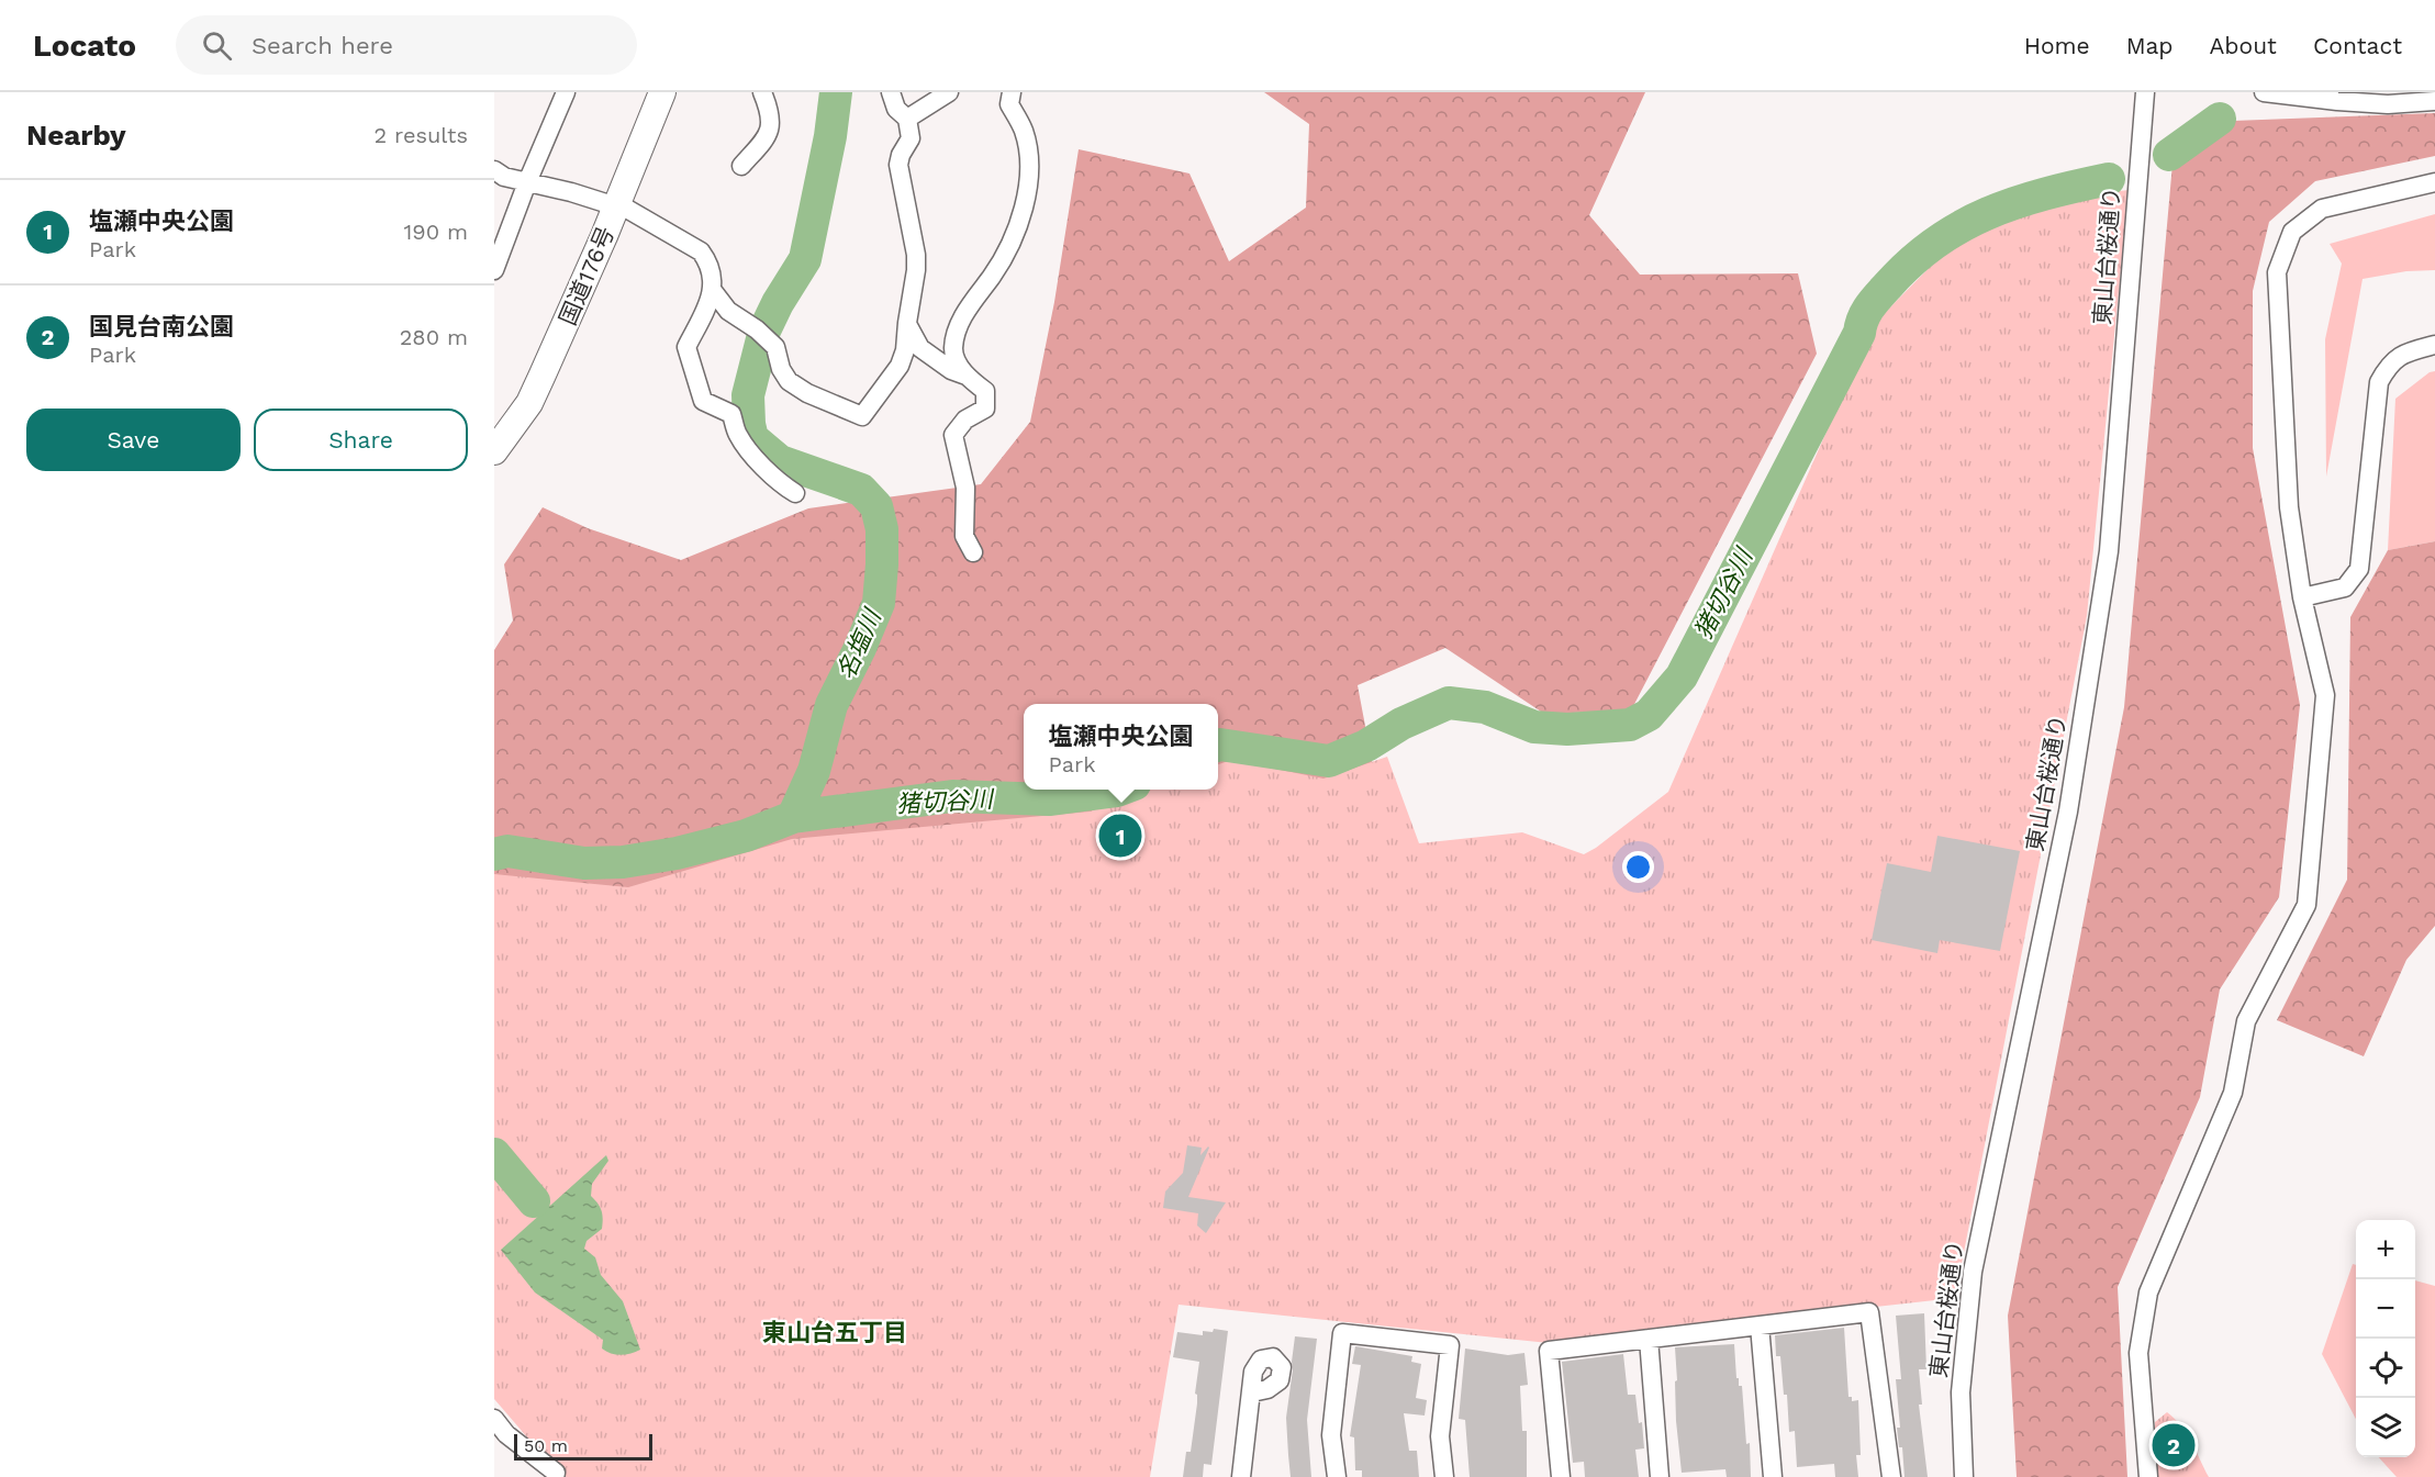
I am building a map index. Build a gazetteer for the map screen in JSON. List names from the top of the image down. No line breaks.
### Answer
{"streets":{"highway":["国道176号"],"street":["東山台桜通り"]},"districts":["東山台五丁目"],"water":["猪切谷川","名塩川"],"scale_bar":"50 m","page":{"header":"Locato","search":"Search here","nav":["Home","Map","About","Contact"],"heading":["Nearby","2 results"],"list":[{"mark":"1","name":"塩瀬中央公園","note":"Park","value":"190 m"},{"mark":"2","name":"国見台南公園","note":"Park","value":"280 m"}],"buttons":["Save","Share"],"popup":["塩瀬中央公園","Park"],"pins":["1","2"],"map_buttons":["+","−"],"scale":"50 m"}}
